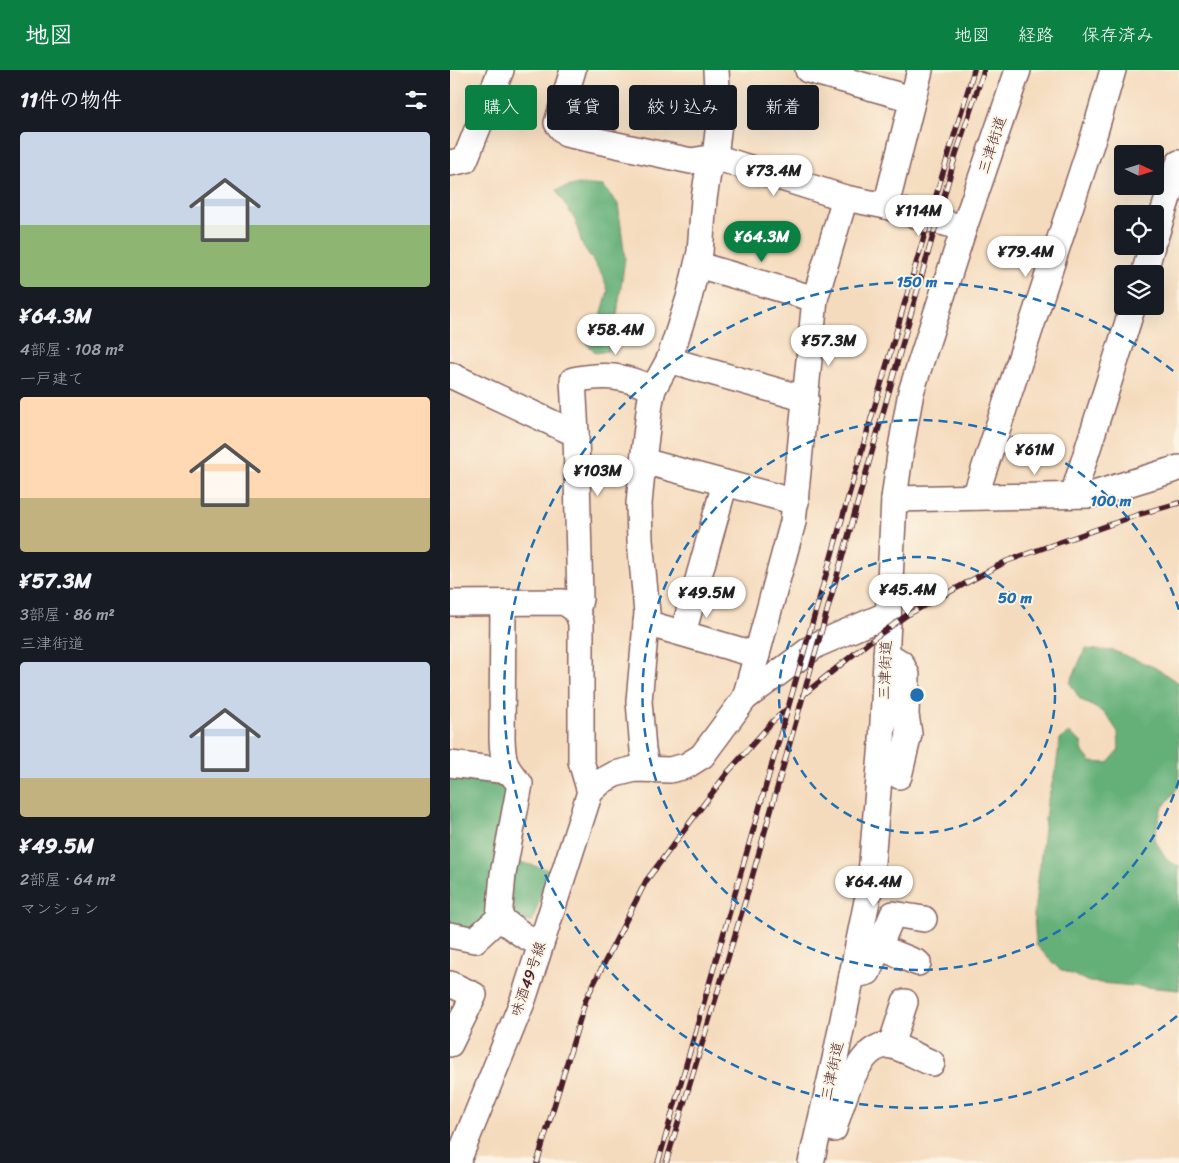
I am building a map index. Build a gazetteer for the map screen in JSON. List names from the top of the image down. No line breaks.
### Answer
{"streets":{"street":["三津街道","味酒49号線"]},"north":"right","page":{"header":"地図","nav":["地図","経路","保存済み"],"heading":"11件の物件","chip":["購入","賃貸","絞り込み","新着"],"list":[{"name":"¥64.3M","note":"4部屋 · 108 m² · 一戸建て"},{"name":"¥57.3M","note":"3部屋 · 86 m² · 三津街道"},{"name":"¥49.5M","note":"2部屋 · 64 m² · マンション"}],"price":["¥73.4M","¥114M","¥64.3M","¥79.4M","¥58.4M","¥57.3M","¥61M","¥103M","¥45.4M","¥49.5M","¥64.4M"]},"rings":["150 m","100 m","50 m"]}
